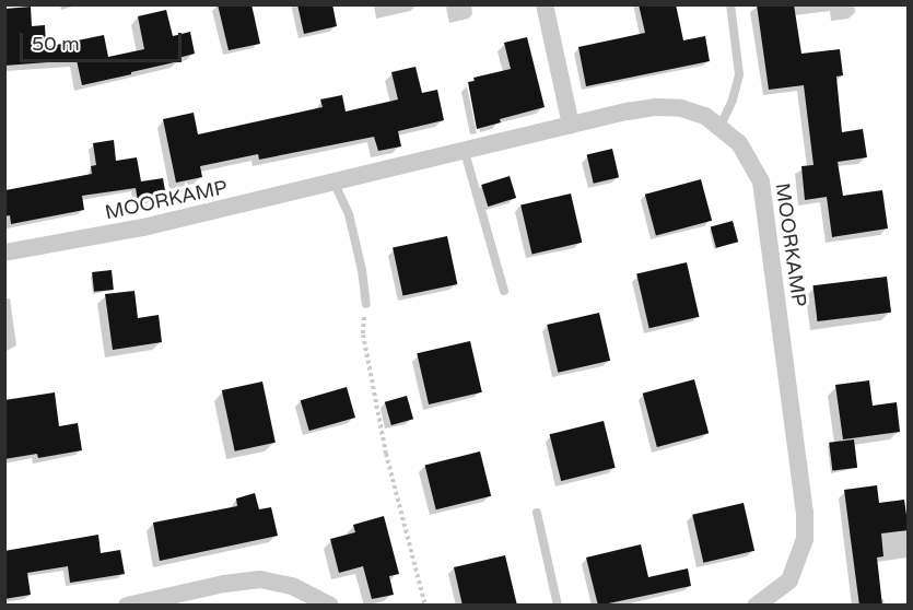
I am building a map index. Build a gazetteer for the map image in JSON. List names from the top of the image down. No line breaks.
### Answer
{"streets":{"street":["MOORKAMP"]},"scale_bar":"50 m"}
